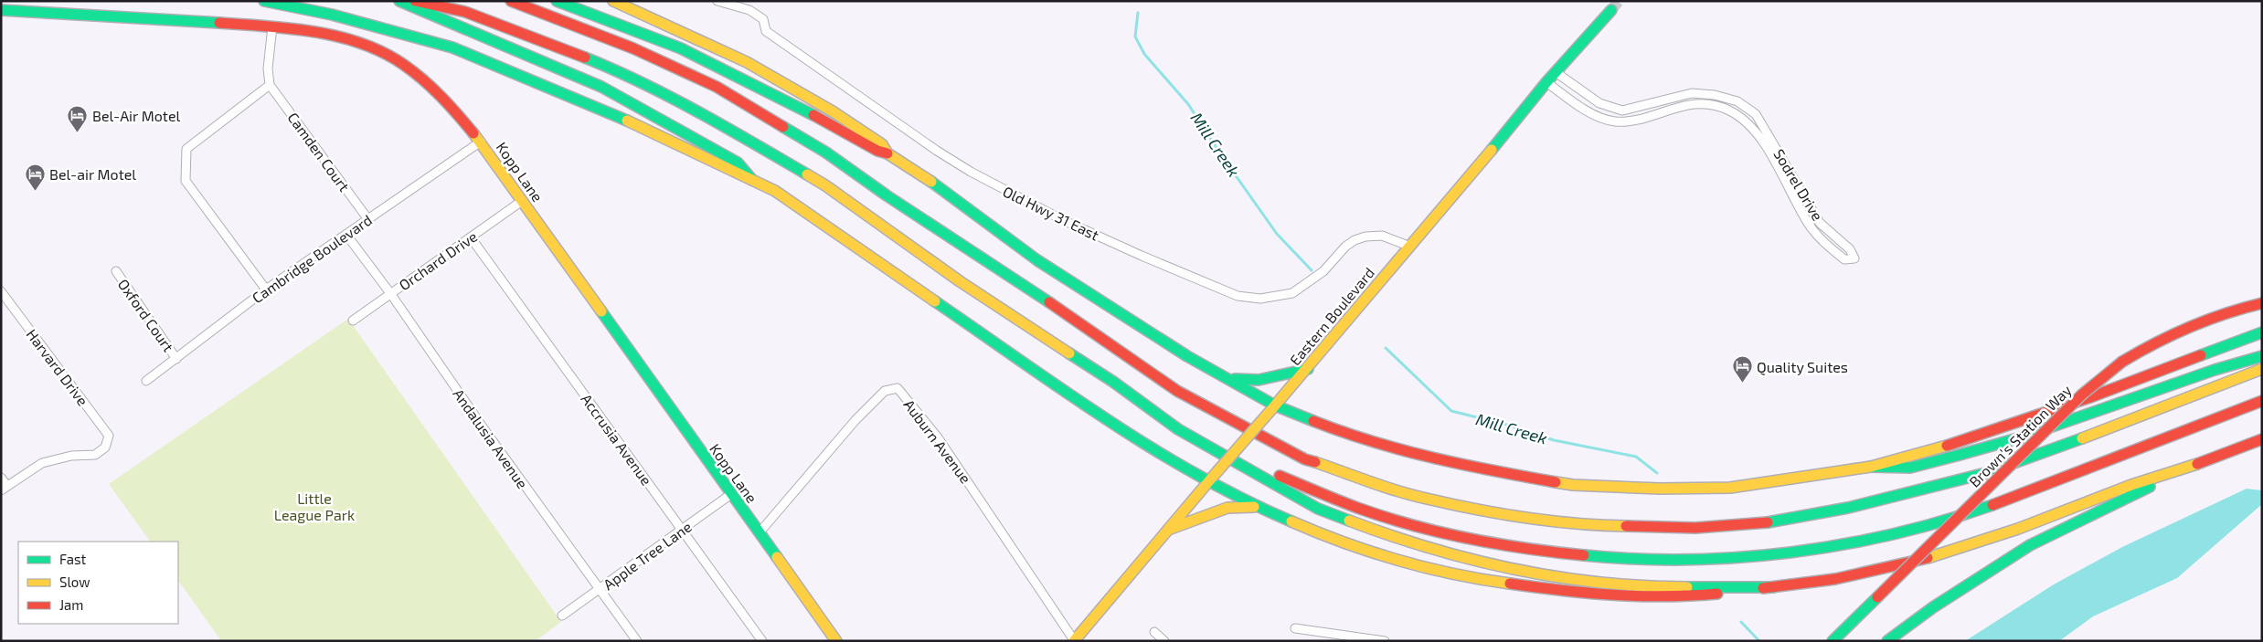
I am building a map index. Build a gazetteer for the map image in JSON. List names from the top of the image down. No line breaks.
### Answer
{"streets":{"main road":["Kopp Lane","Eastern Boulevard","Brown's Station Way"],"street":["Camden Court","Sodrel Drive","Old Hwy 31 East","Cambridge Boulevard","Orchard Drive","Oxford Court","Harvard Drive","Andalusia Avenue","Accrusia Avenue","Auburn Avenue","Apple Tree Lane"]},"crossings":[["Camden Court","Cambridge Boulevard"],["Kopp Lane","Cambridge Boulevard"],["Kopp Lane","Orchard Drive"],["Kopp Lane","Auburn Avenue"],["Kopp Lane","Apple Tree Lane"],["Sodrel Drive","Eastern Boulevard"],["Old Hwy 31 East","Eastern Boulevard"],["Cambridge Boulevard","Oxford Court"],["Cambridge Boulevard","Andalusia Avenue"],["Orchard Drive","Andalusia Avenue"],["Orchard Drive","Accrusia Avenue"],["Eastern Boulevard","Auburn Avenue"],["Andalusia Avenue","Apple Tree Lane"],["Accrusia Avenue","Apple Tree Lane"]],"water":["Mill Creek"],"parks":["Little League Park"],"places":{"hotel":["Bel-Air Motel","Bel-air Motel","Quality Suites"]},"legend":["Fast","Slow","Jam"]}
